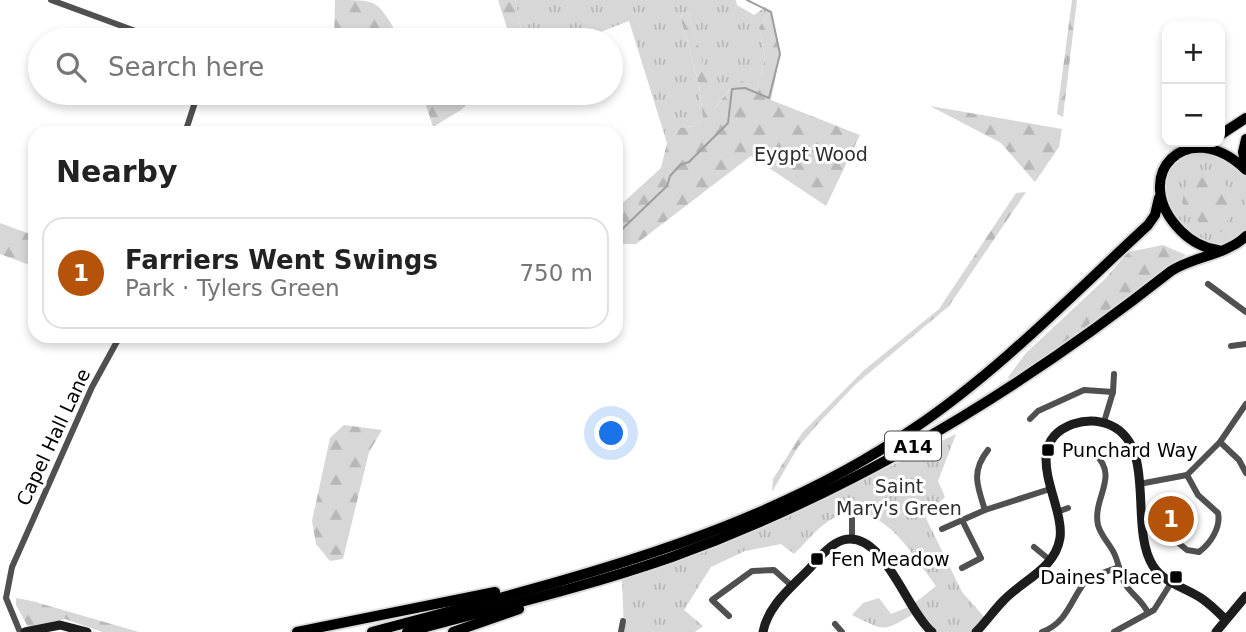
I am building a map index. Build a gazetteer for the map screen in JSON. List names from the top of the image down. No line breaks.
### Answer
{"streets":{"highway":["A14"],"street":["Capel Hall Lane"]},"parks":["Eygpt Wood","Saint Mary's Green"],"places":{"transit":["Punchard Way","Fen Meadow","Daines Place"]},"page":{"map_buttons":["+","−"],"search":"Search here","heading":"Nearby","list":[{"mark":"1","name":"Farriers Went Swings","note":"Park · Tylers Green","value":"750 m"}],"pins":"1"}}
